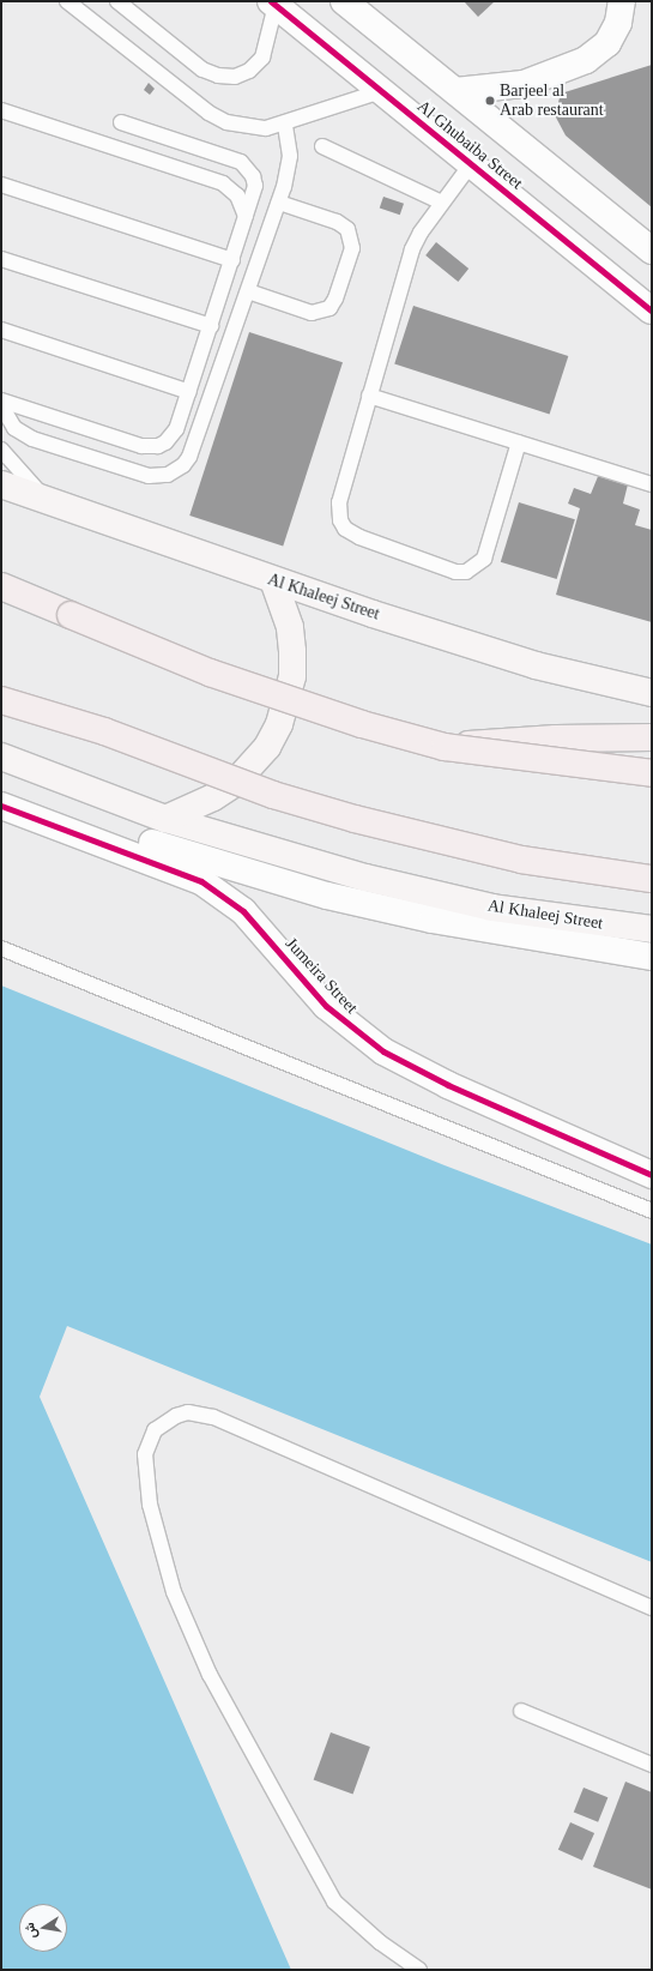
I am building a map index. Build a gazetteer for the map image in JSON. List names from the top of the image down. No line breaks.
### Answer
{"streets":{"main road":["Al Khaleej Street"],"street":["Al Ghubaiba Street","Jumeira Street"]},"places":["Barjeel al Arab restaurant"],"north":"left"}
